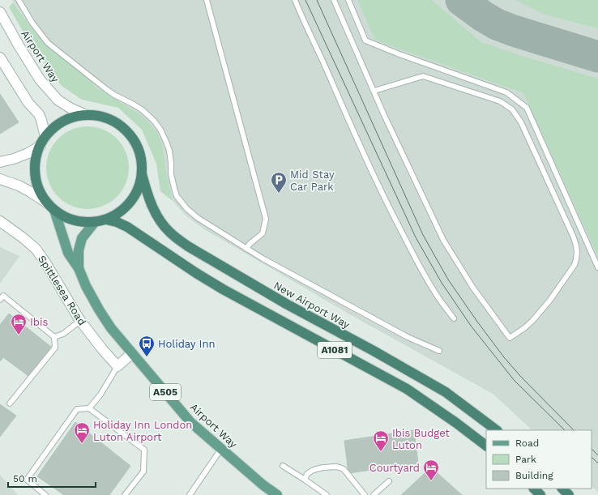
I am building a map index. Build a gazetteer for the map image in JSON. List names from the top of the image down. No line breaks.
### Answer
{"streets":{"highway":["New Airport Way","A1081"],"main road":["Airport Way","A505"],"street":["Spittlesea Road"]},"crossings":[["Airport Way","New Airport Way"],["Airport Way","A1081"],["New Airport Way","A1081"]],"places":{"parking":["Mid Stay Car Park"],"hotel":["Ibis","Holiday Inn London Luton Airport","Ibis Budget Luton","Courtyard"],"bus stop":["Holiday Inn"]},"legend":["Road","Park","Building"],"scale_bar":"50 m"}
